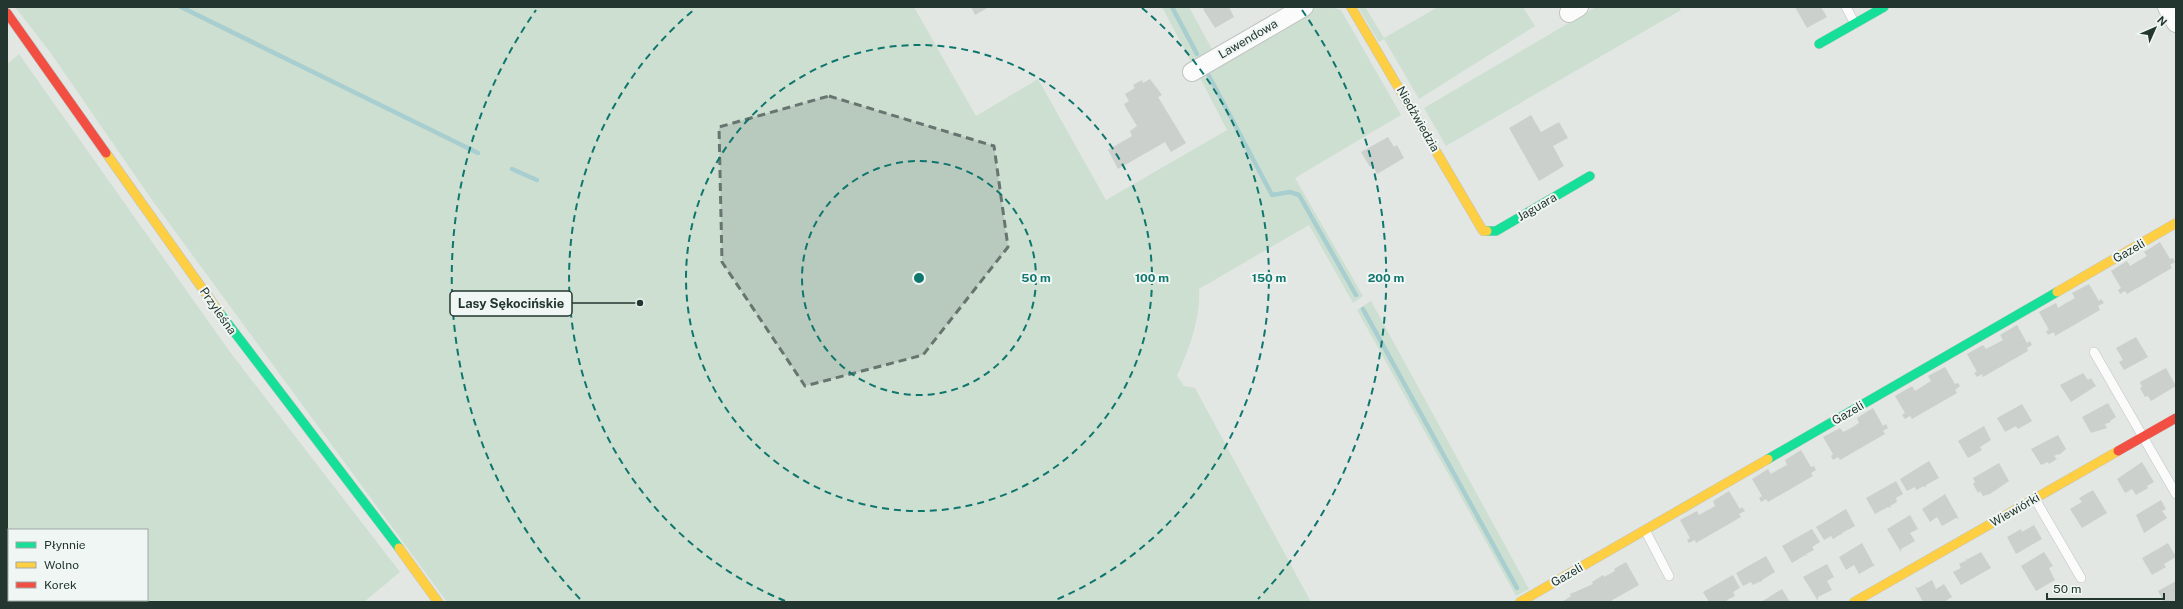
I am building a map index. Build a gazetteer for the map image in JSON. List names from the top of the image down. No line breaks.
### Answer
{"streets":{"street":["Lawendowa","Niedźwiedzia","Jaguara","Gazeli","Przyleśna","Wiewiórki"]},"crossings":[["Niedźwiedzia","Jaguara"]],"places":["Lasy Sękocińskie"],"legend":["Płynnie","Wolno","Korek"],"scale_bar":"50 m","north":"top right","rings":["50 m","100 m","150 m","200 m"]}
